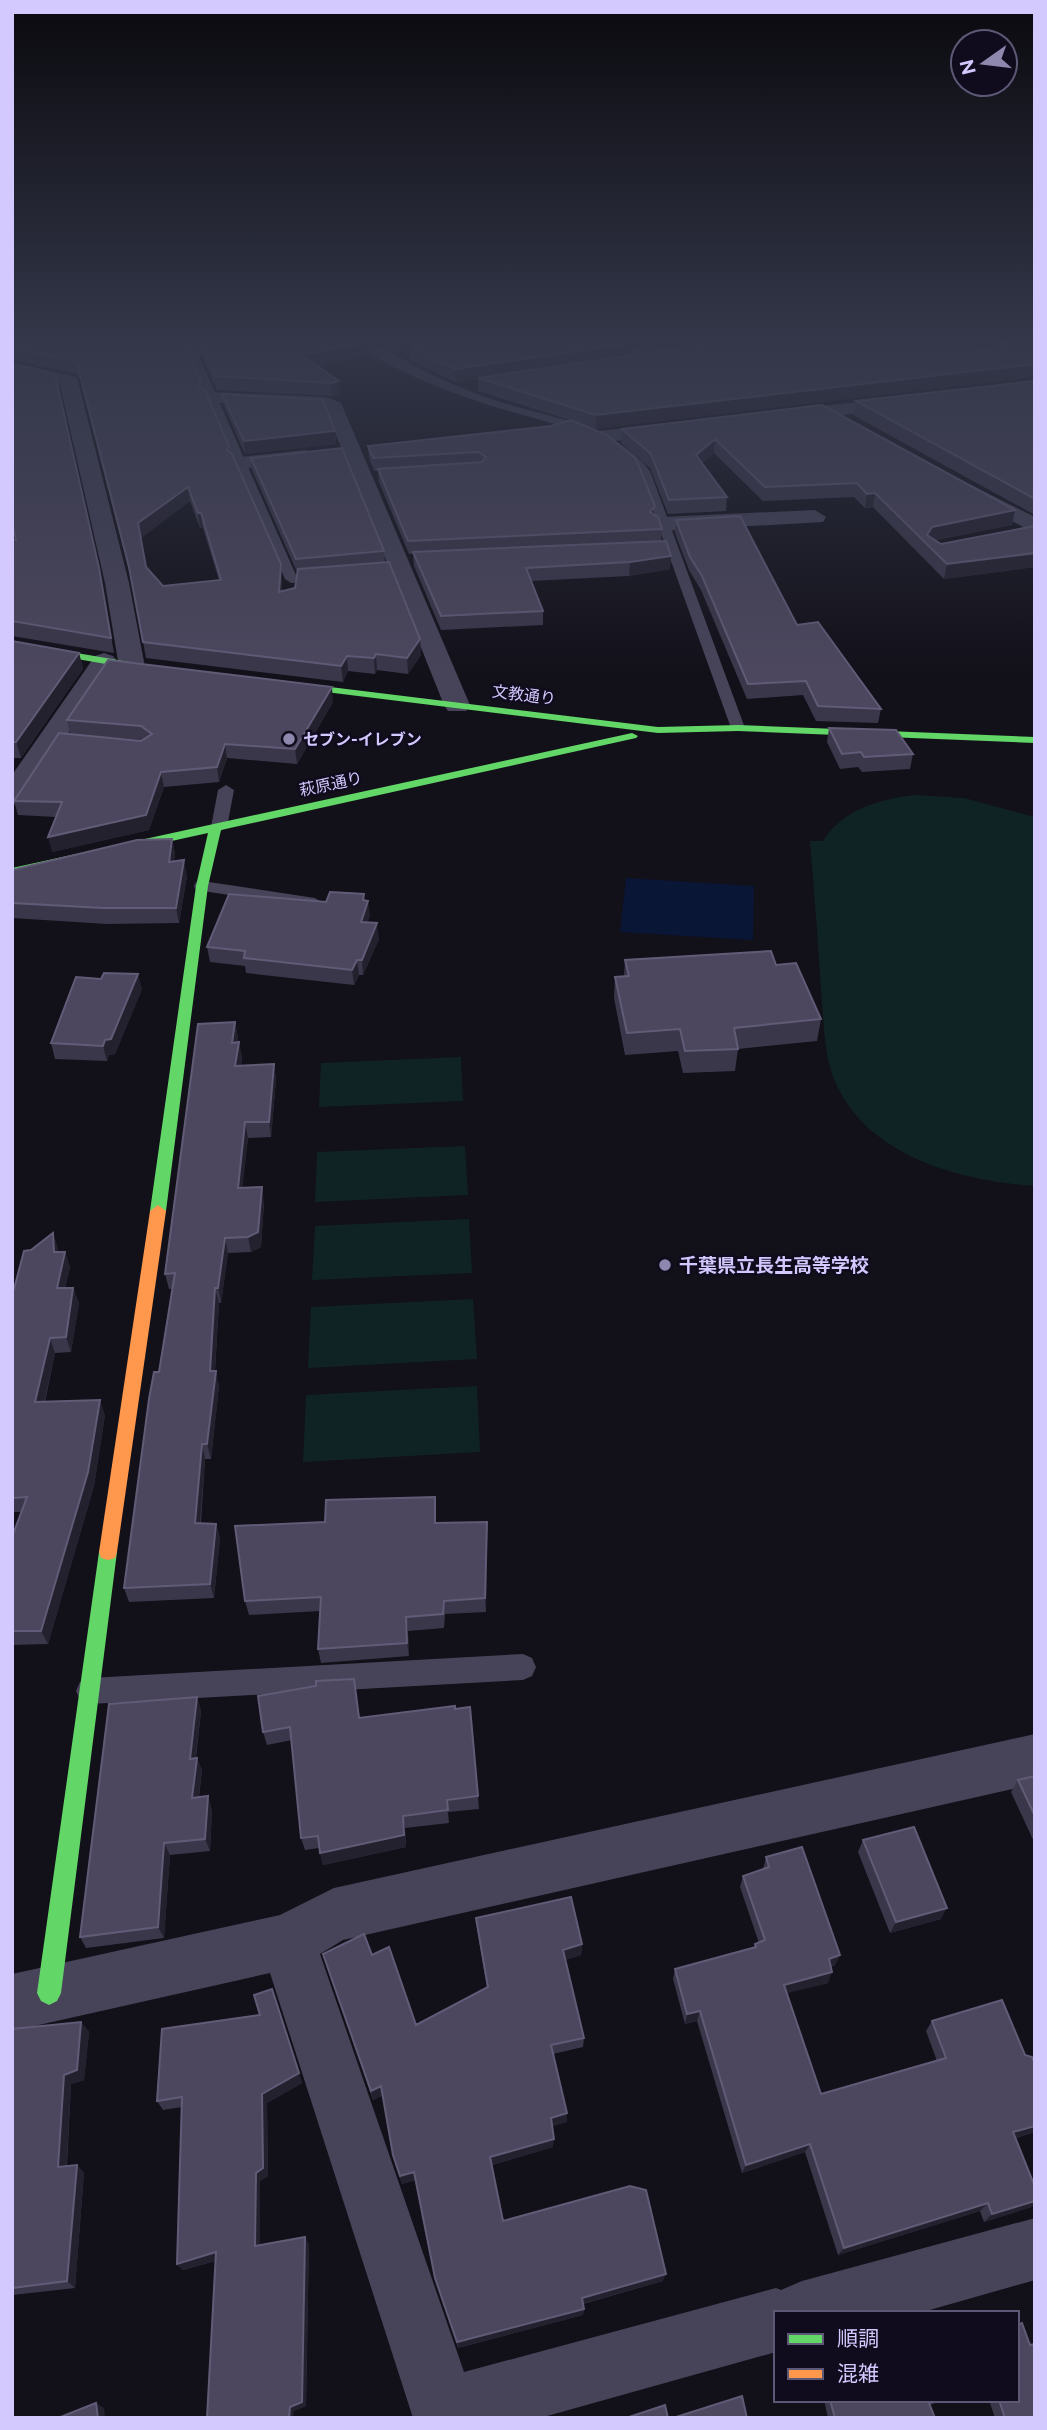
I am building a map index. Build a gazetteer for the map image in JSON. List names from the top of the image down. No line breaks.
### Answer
{"streets":{"street":["文教通り","萩原通り"]},"crossings":[["文教通り","萩原通り"]],"places":["セブン-イレブン","千葉県立長生高等学校"],"legend":["順調","混雑"],"north":"left"}
